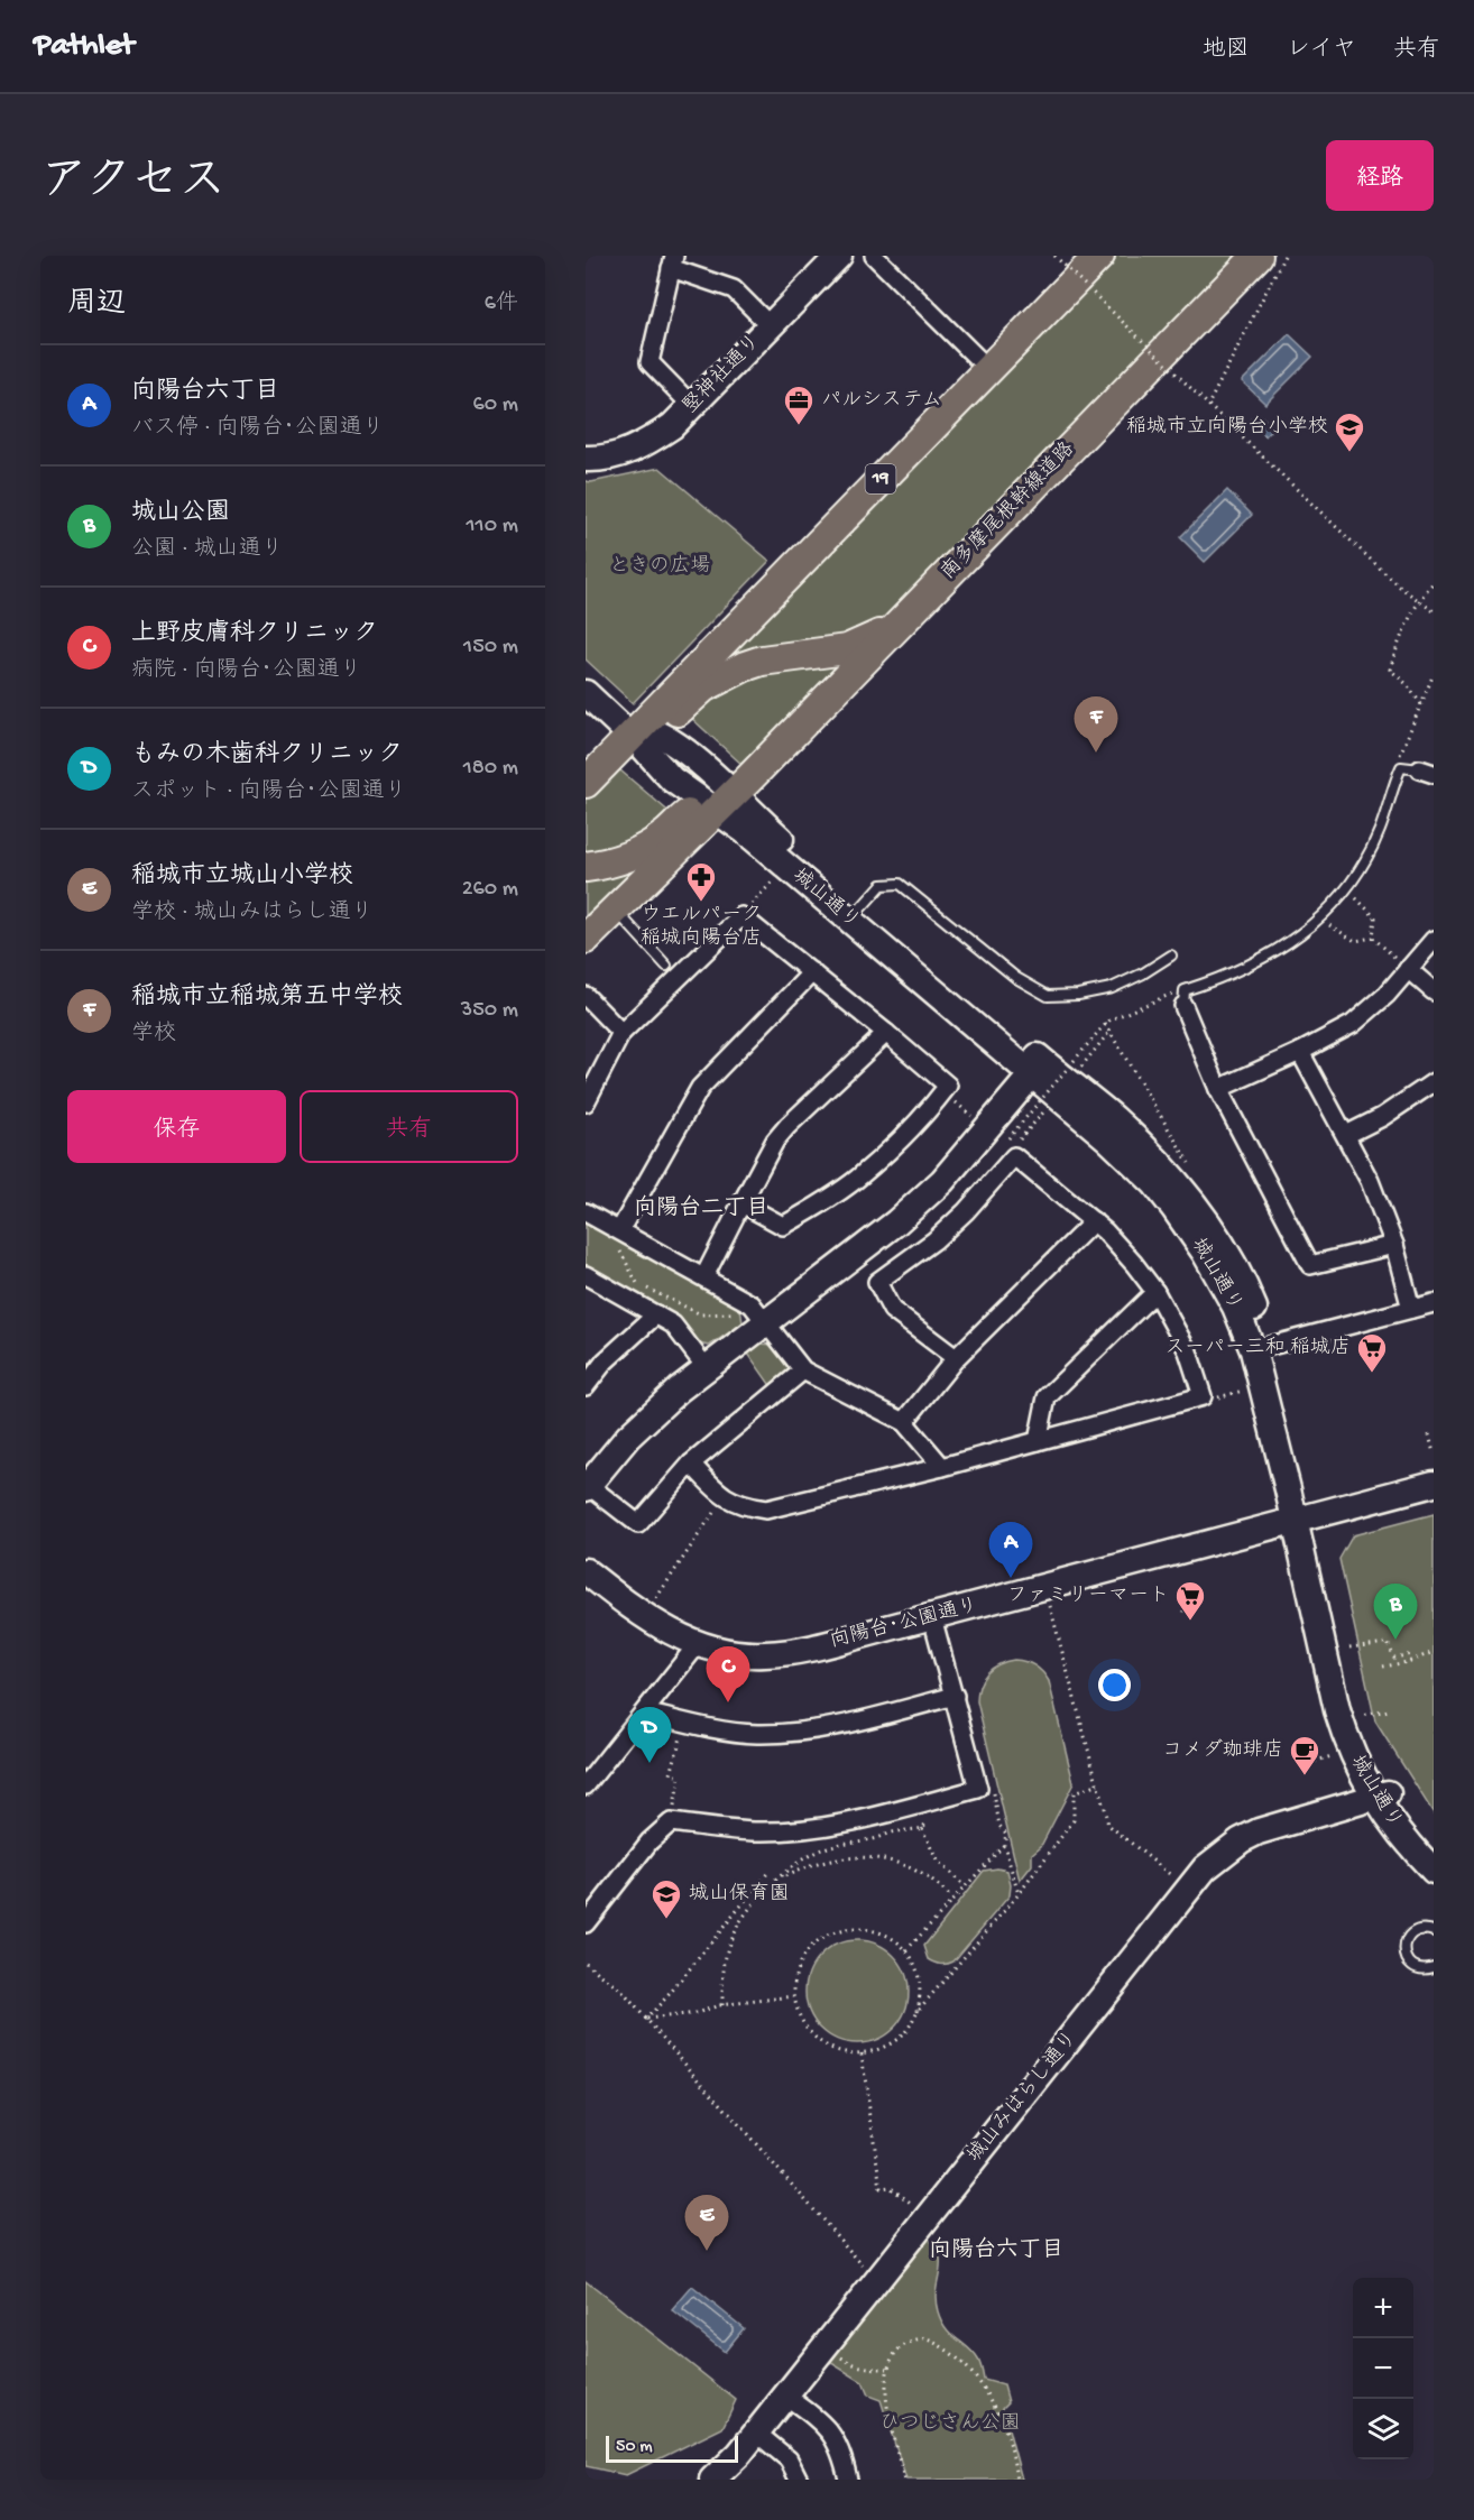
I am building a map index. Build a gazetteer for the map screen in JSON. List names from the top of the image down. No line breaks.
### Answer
{"streets":{"main road":["19","南多摩尾根幹線道路"],"street":["竪神社通り","城山通り","向陽台･公園通り","城山みはらし通り"]},"crossings":[["南多摩尾根幹線道路","城山通り"],["城山通り","向陽台･公園通り"],["城山通り","城山みはらし通り"]],"districts":["向陽台二丁目","向陽台六丁目"],"parks":["ときの広場","ひつじさん公園"],"places":{"office":["パルシステム"],"school or university":["稲城市立向陽台小学校","城山保育園"],"pharmacy":["ウエルパーク 稲城向陽台店"],"supermarket":["スーパー三和 稲城店","ファミリーマート"],"cafe":["コメダ珈琲店"]},"scale_bar":"50 m","page":{"header":"Pathlet","nav":["地図","レイヤ","共有"],"title":"アクセス","buttons":["経路",["保存","共有"]],"heading":["周辺","6件"],"list":[{"mark":"A","name":"向陽台六丁目","note":"バス停 · 向陽台･公園通り","value":"60 m"},{"mark":"B","name":"城山公園","note":"公園 · 城山通り","value":"110 m"},{"mark":"C","name":"上野皮膚科クリニック","note":"病院 · 向陽台･公園通り","value":"150 m"},{"mark":"D","name":"もみの木歯科クリニック","note":"スポット · 向陽台･公園通り","value":"180 m"},{"mark":"E","name":"稲城市立城山小学校","note":"学校 · 城山みはらし通り","value":"260 m"},{"mark":"F","name":"稲城市立稲城第五中学校","note":"学校","value":"350 m"}],"pins":["F","A","B","C","D","E"],"map_buttons":["+","−"],"scale":"50 m"}}
